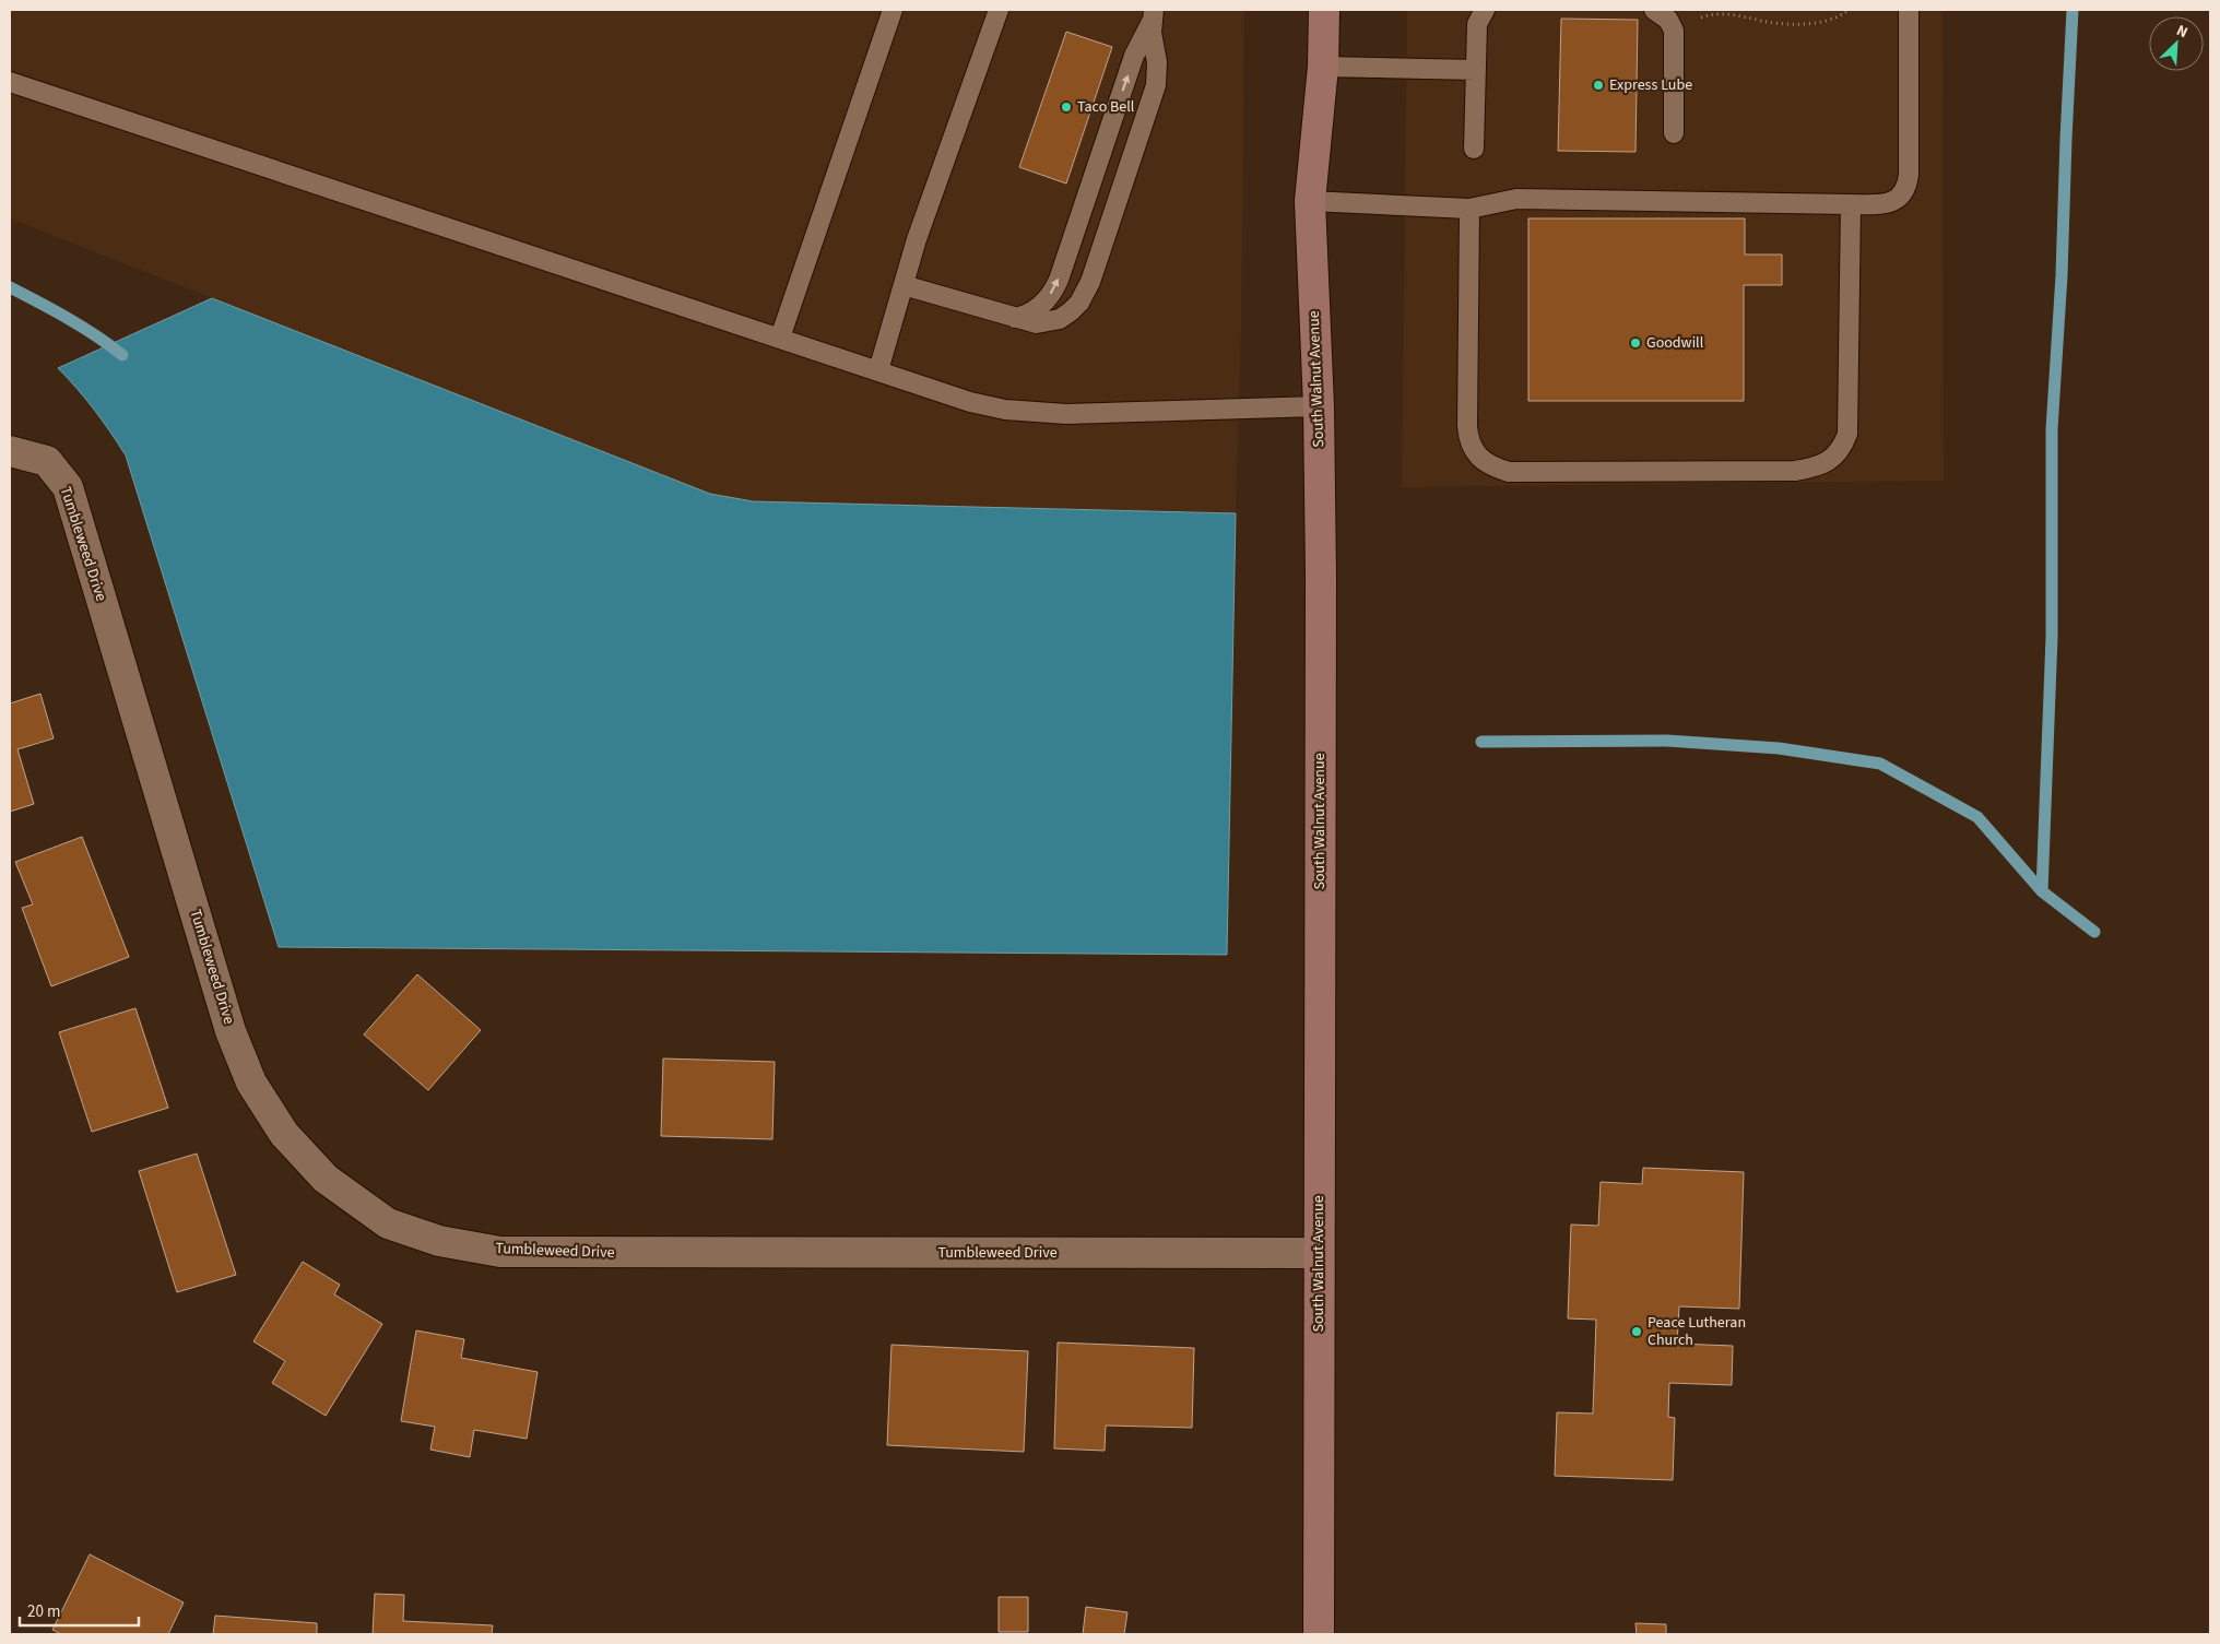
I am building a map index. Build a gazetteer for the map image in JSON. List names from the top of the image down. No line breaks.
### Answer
{"streets":{"street":["South Walnut Avenue","Tumbleweed Drive"]},"crossings":[["South Walnut Avenue","Tumbleweed Drive"]],"places":["Express Lube","Taco Bell","Goodwill","Peace Lutheran Church"],"scale_bar":"20 m","north":"top right"}
